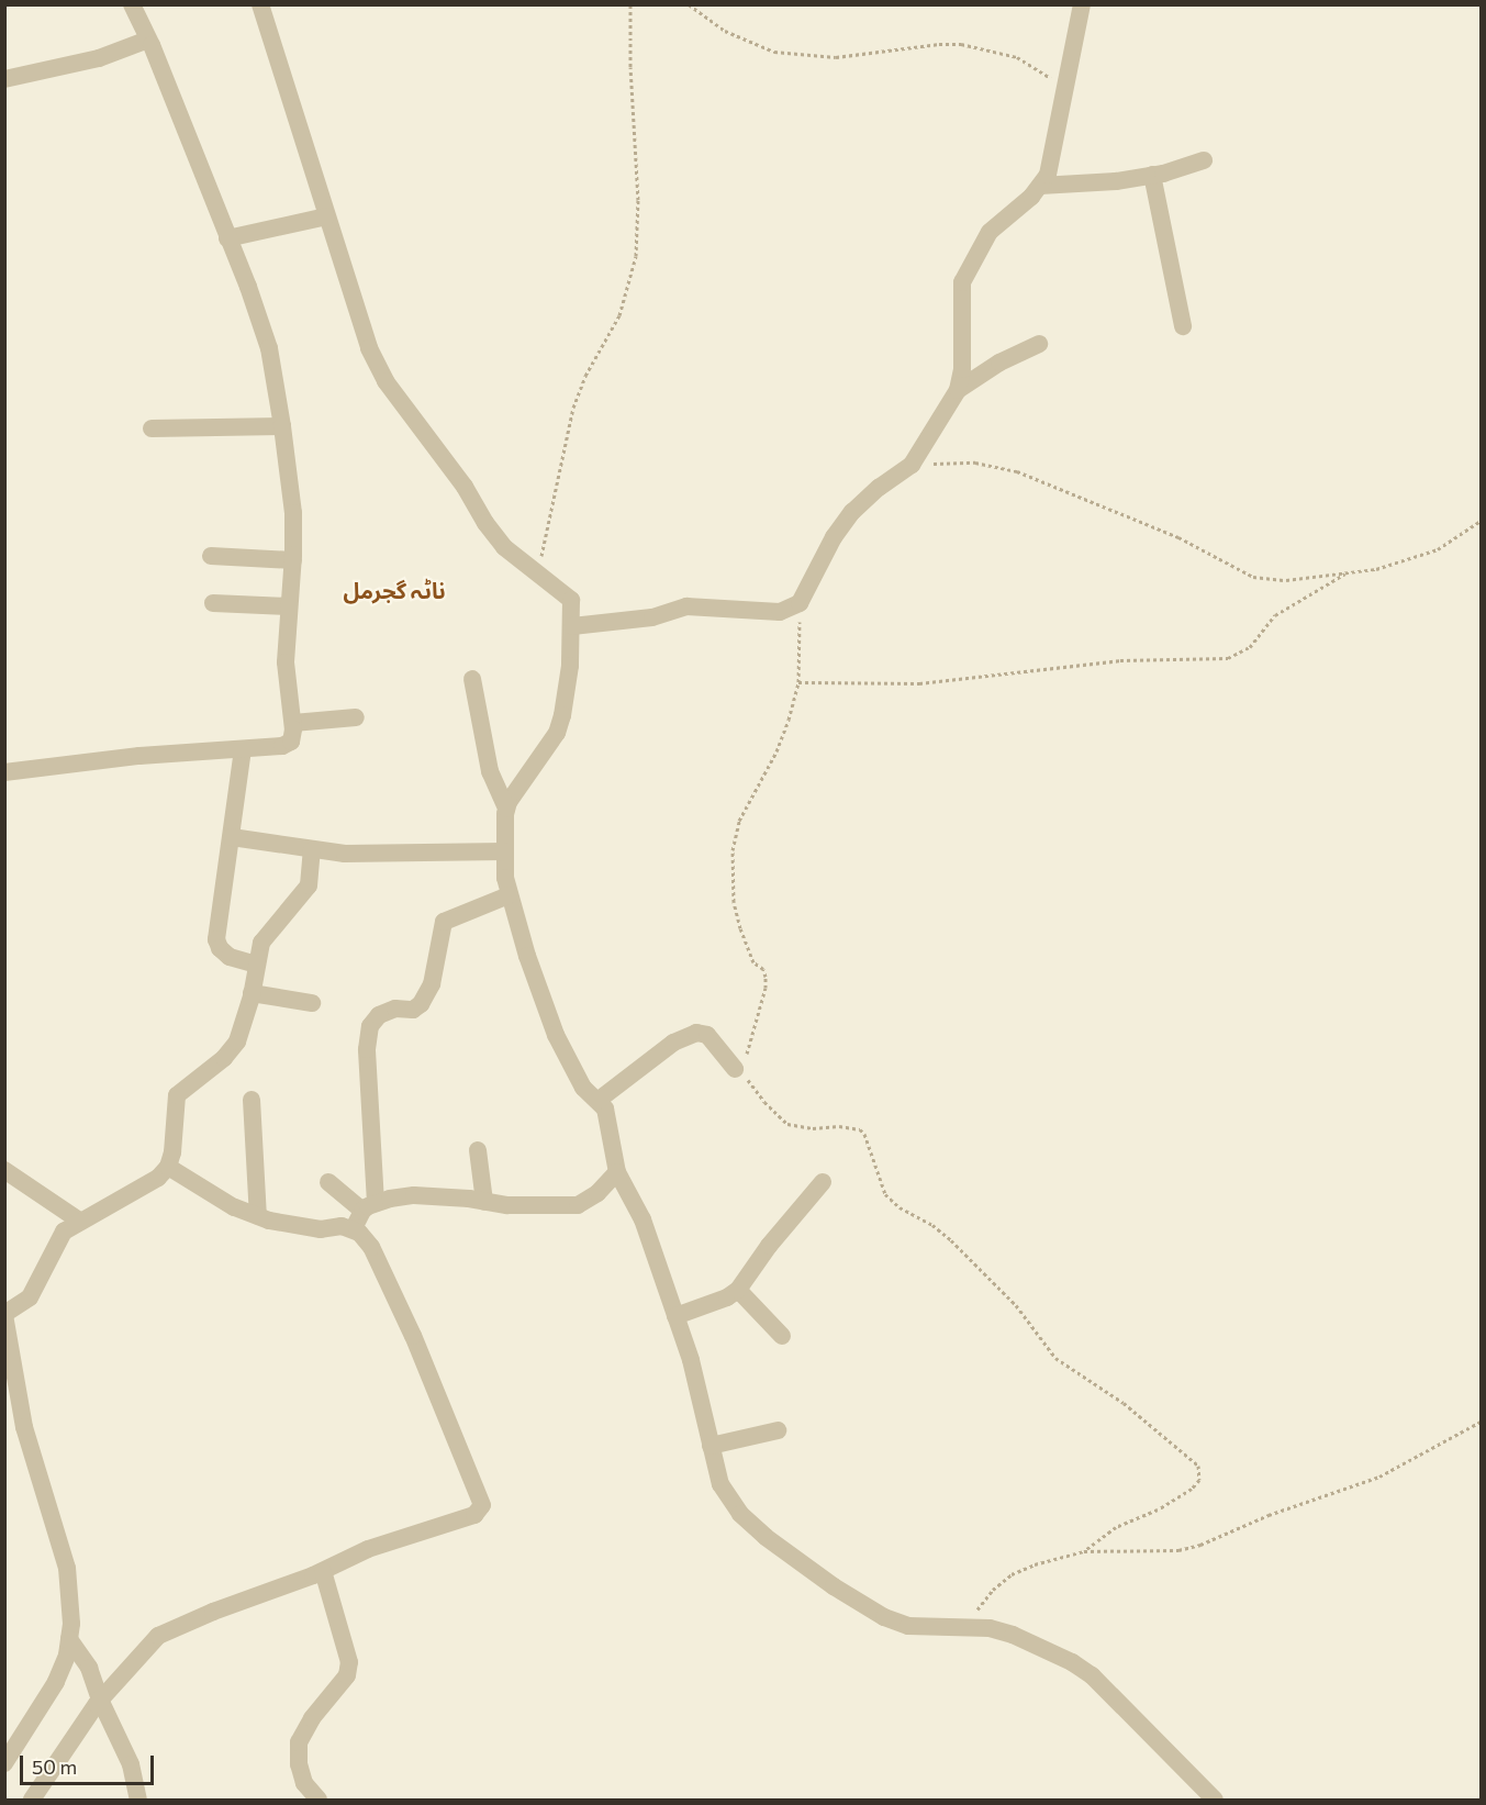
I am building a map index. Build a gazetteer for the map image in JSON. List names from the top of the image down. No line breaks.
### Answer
{"districts":["ناٹہ گجرمل"],"scale_bar":"50 m"}
